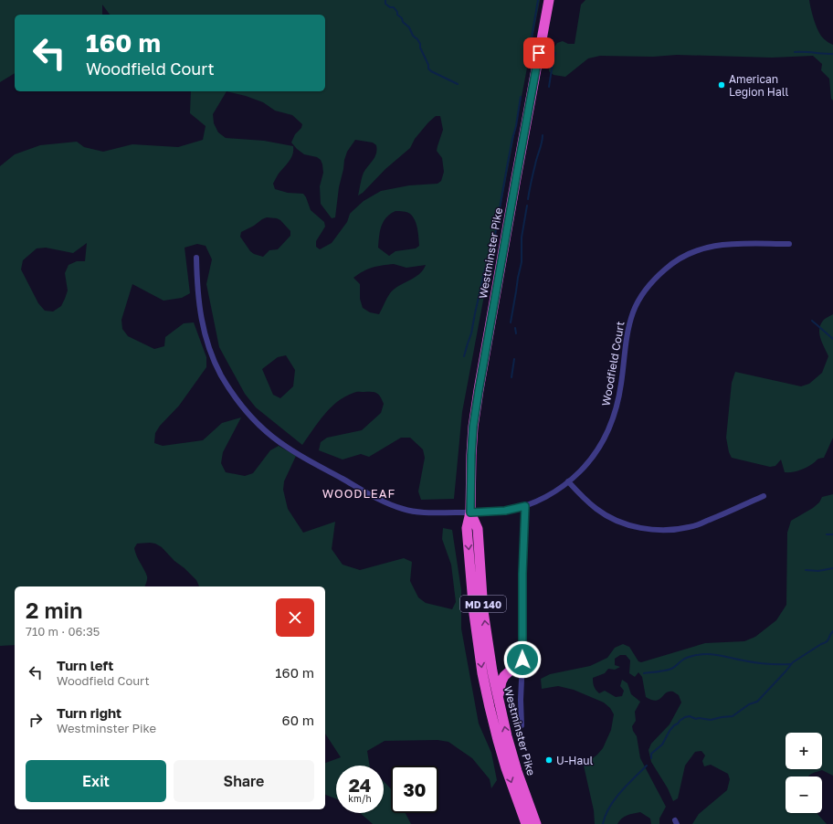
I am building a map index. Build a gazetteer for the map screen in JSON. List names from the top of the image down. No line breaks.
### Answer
{"streets":{"highway":["Westminster Pike","MD 140"],"street":["Woodfield Court"]},"crossings":[["Westminster Pike","Woodfield Court"]],"districts":["WOODLEAF"],"places":["American Legion Hall","U-Haul"],"page":{"turn":["160 m","Woodfield Court"],"heading":["2 min","710 m · 06:35"],"list":[{"name":"Turn left","note":"Woodfield Court","value":"160 m"},{"name":"Turn right","note":"Westminster Pike","value":"60 m"}],"map_buttons":["+","−"],"buttons":["Exit","Share"],"speed":"24 km/h","limit":"30"}}
